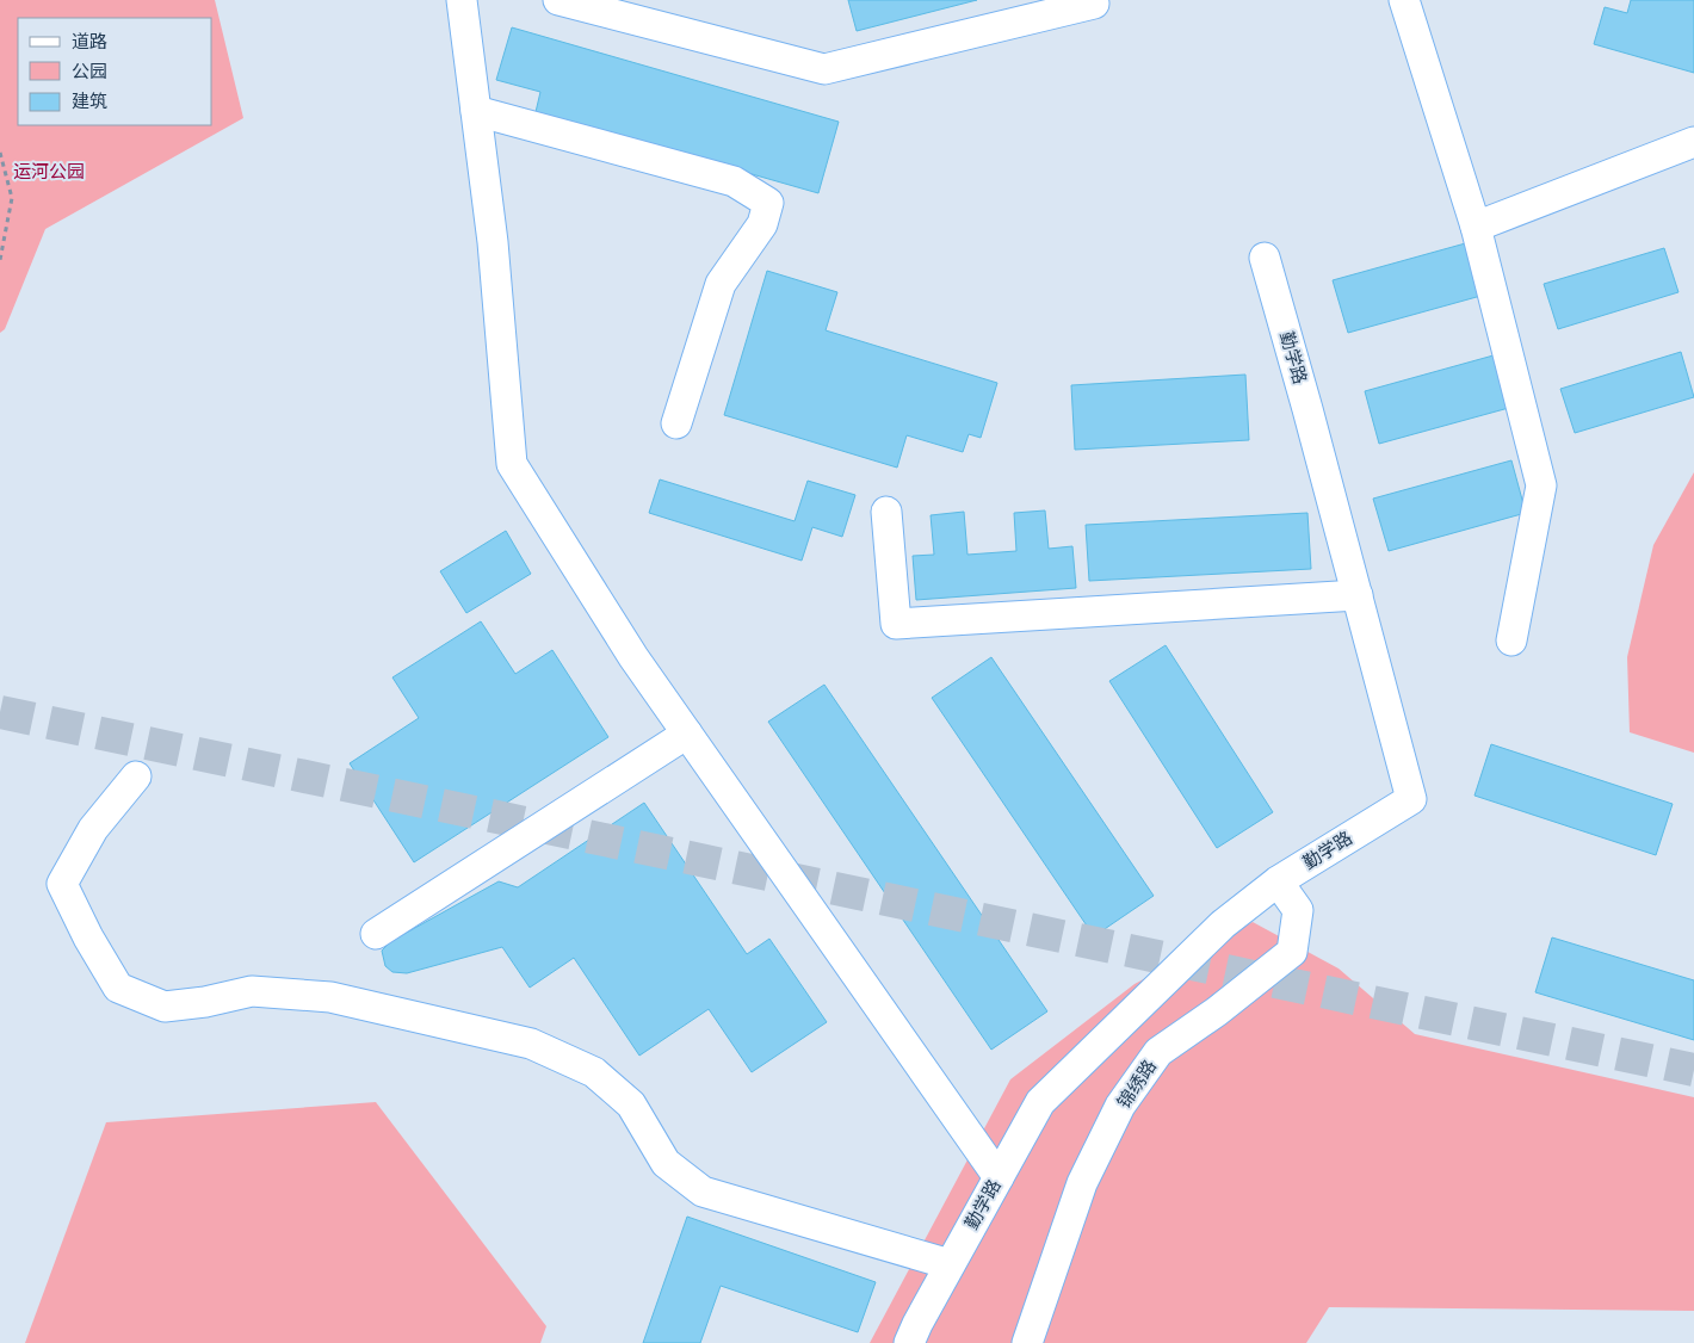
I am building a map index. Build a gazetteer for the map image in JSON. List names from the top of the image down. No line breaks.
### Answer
{"streets":{"street":["勤学路","锦绣路"]},"crossings":[["勤学路","锦绣路"]],"parks":["运河公园"],"legend":["道路","公园","建筑"]}
